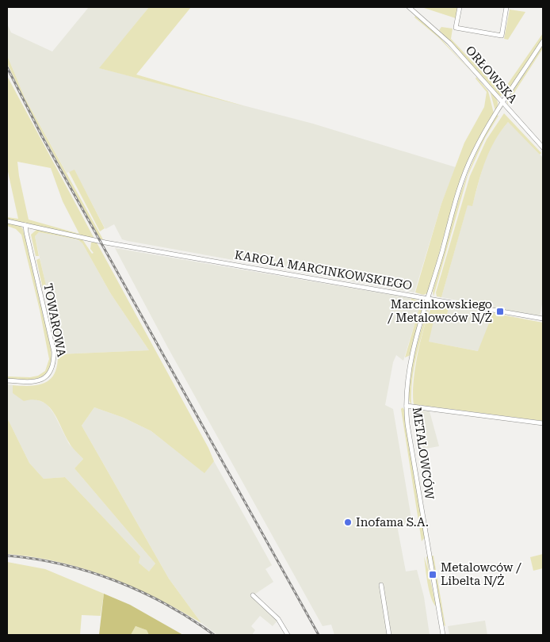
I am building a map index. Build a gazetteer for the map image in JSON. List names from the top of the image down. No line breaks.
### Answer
{"streets":{"street":["ORŁOWSKA","KAROLA MARCINKOWSKIEGO","TOWAROWA","METALOWCÓW"]},"crossings":[["ORŁOWSKA","METALOWCÓW"],["KAROLA MARCINKOWSKIEGO","TOWAROWA"],["KAROLA MARCINKOWSKIEGO","METALOWCÓW"]],"places":{"transit":["Marcinkowskiego / Metalowców N/Ż","Metalowców / Libelta N/Ż"],"other":["Inofama S.A."]}}
